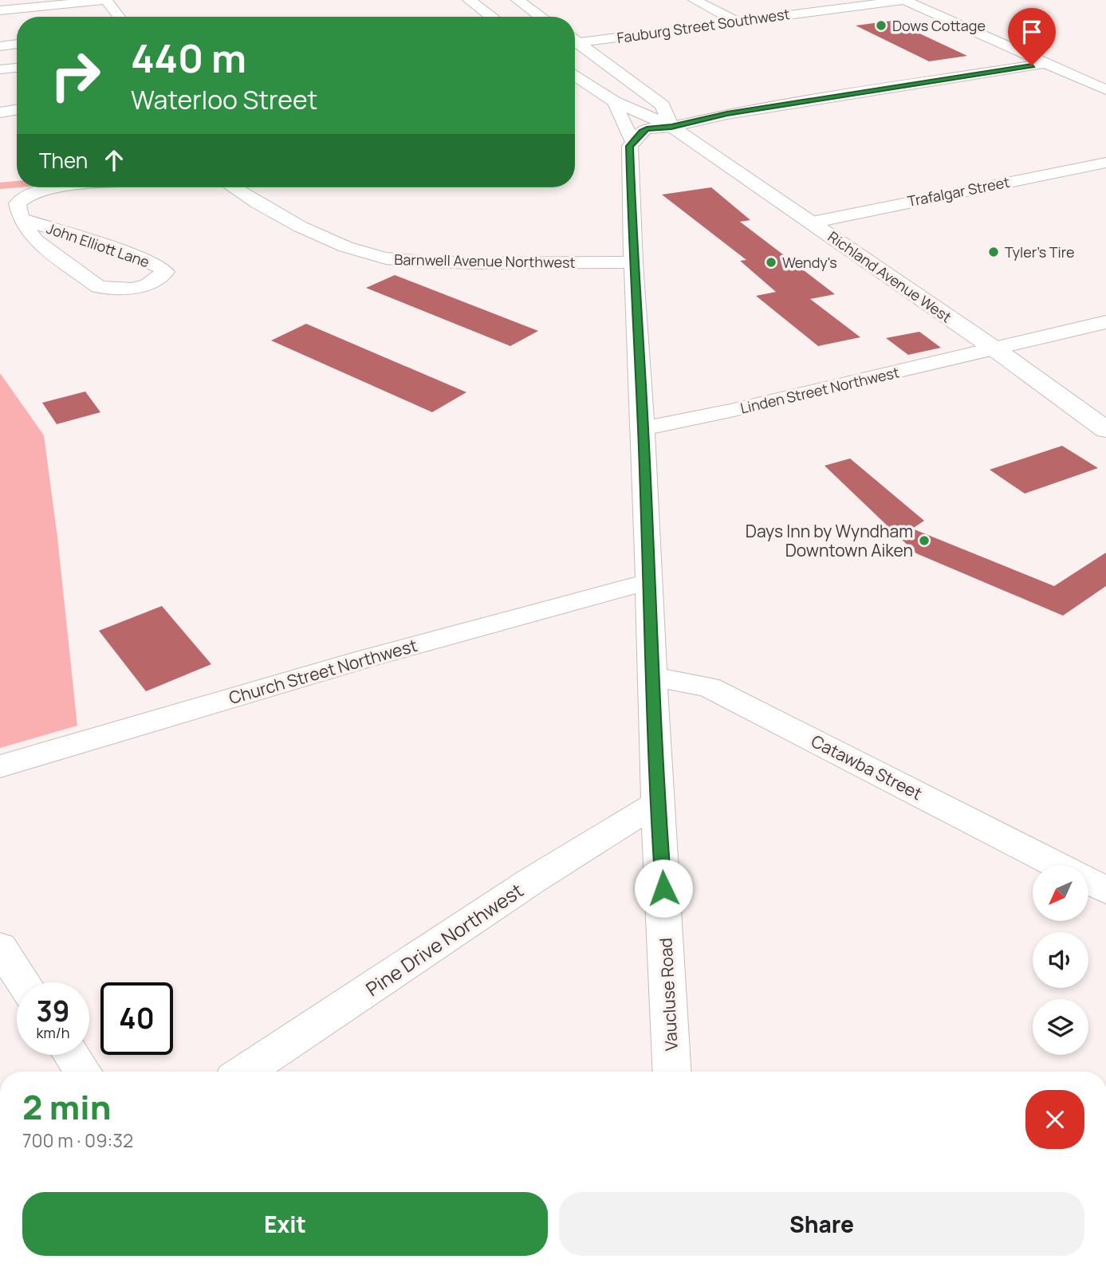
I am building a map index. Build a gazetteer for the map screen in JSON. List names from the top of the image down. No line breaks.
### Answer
{"streets":{"main road":["Richland Avenue West"],"street":["Fauburg Street Southwest","Trafalgar Street","John Elliott Lane","Barnwell Avenue Northwest","Linden Street Northwest","Church Street Northwest","Catawba Street","Pine Drive Northwest","Vaucluse Road"]},"crossings":[["Trafalgar Street","Richland Avenue West"],["Barnwell Avenue Northwest","Vaucluse Road"],["Richland Avenue West","Linden Street Northwest"],["Linden Street Northwest","Vaucluse Road"],["Church Street Northwest","Vaucluse Road"],["Catawba Street","Vaucluse Road"],["Pine Drive Northwest","Vaucluse Road"]],"places":["Dows Cottage","Tyler's Tire","Wendy's","Days Inn by Wyndham Downtown Aiken"],"north":"bottom left","page":{"turn":["440 m","Waterloo Street"],"then":"Then","speed":"39 km/h","limit":"40","heading":["2 min","700 m · 09:32"],"buttons":["Exit","Share"]}}
